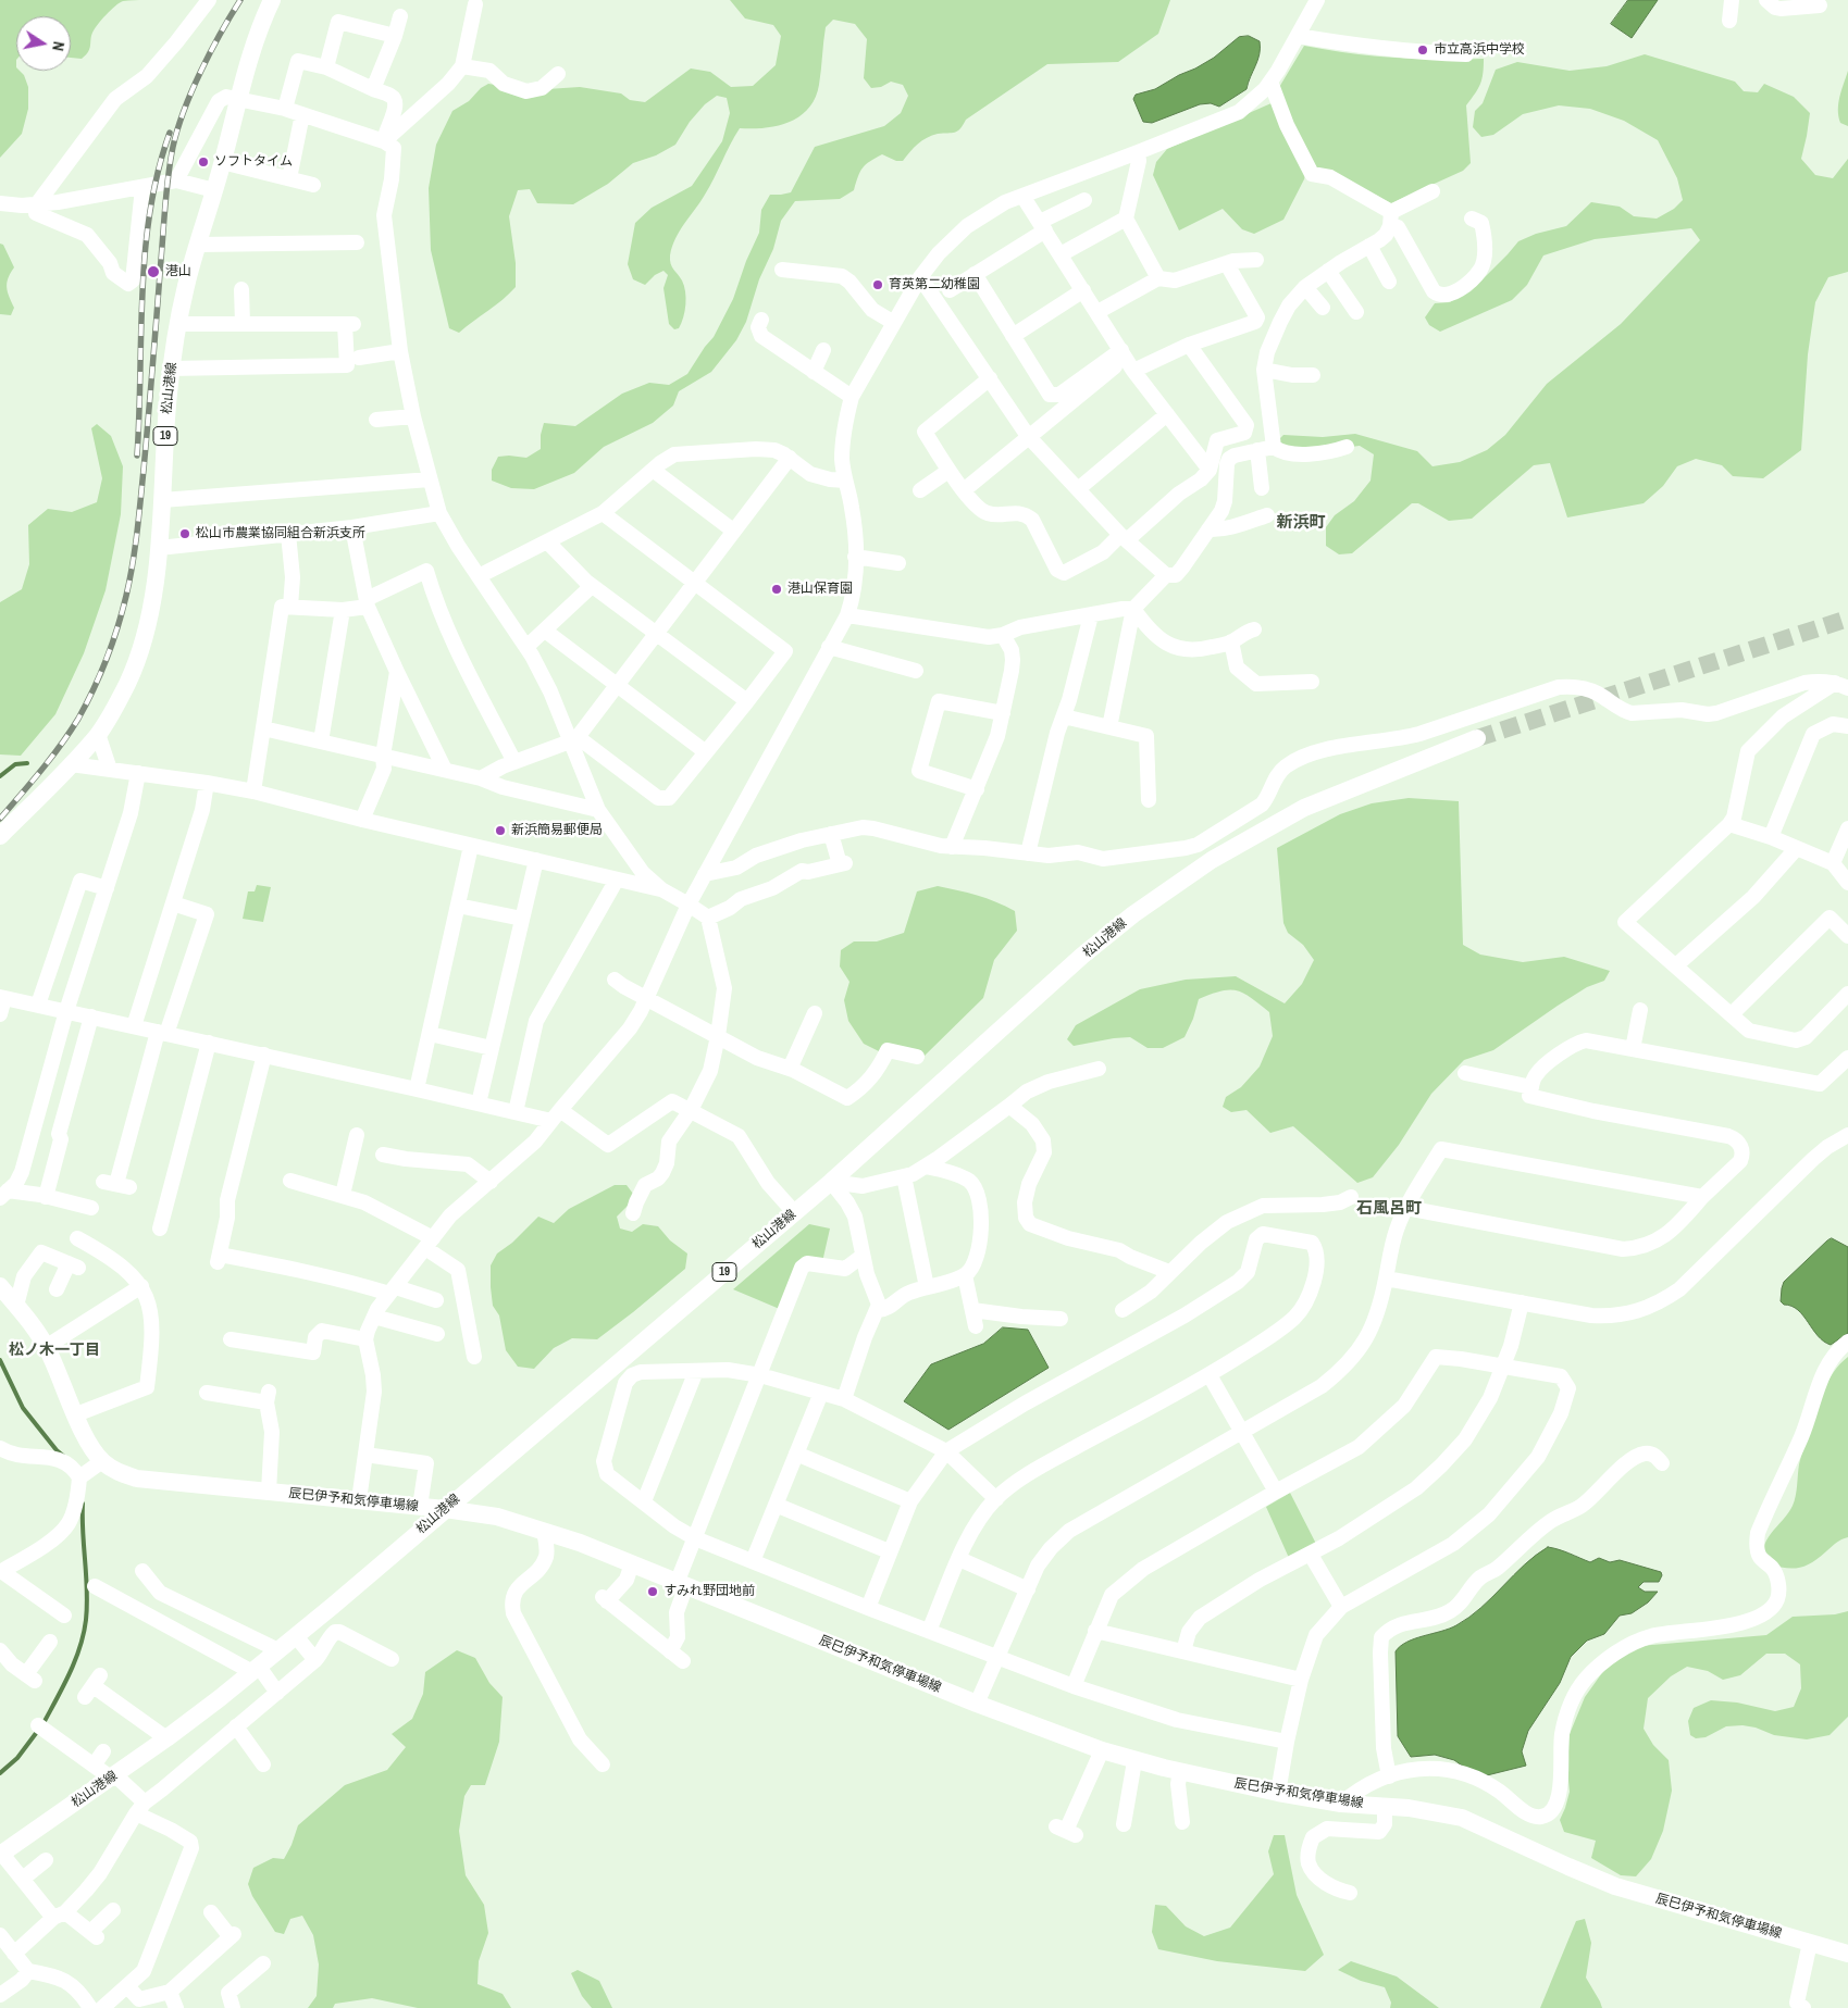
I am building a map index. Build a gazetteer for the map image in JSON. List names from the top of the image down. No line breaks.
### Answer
{"streets":{"main road":["松山港線","19","辰巳伊予和気停車場線"]},"crossings":[["松山港線","辰巳伊予和気停車場線"]],"districts":["新浜町","石風呂町","松ノ木一丁目"],"places":["市立高浜中学校","ソフトタイム","港山","育英第二幼稚園","松山市農業協同組合新浜支所","港山保育園","新浜簡易郵便局","すみれ野団地前"],"north":"right"}
